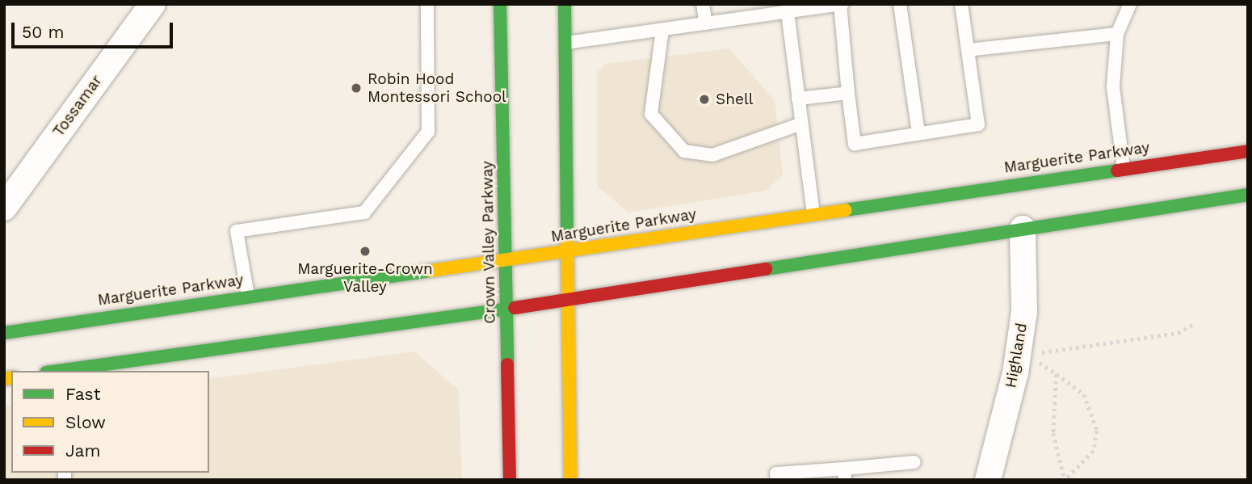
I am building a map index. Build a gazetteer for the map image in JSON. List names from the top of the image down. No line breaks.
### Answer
{"streets":{"main road":["Marguerite Parkway","Crown Valley Parkway"],"street":["Tossamar","Highland"]},"crossings":[["Marguerite Parkway","Crown Valley Parkway"]],"places":["Robin Hood Montessori School","Shell","Marguerite-Crown Valley"],"legend":["Fast","Slow","Jam"],"scale_bar":"50 m"}
